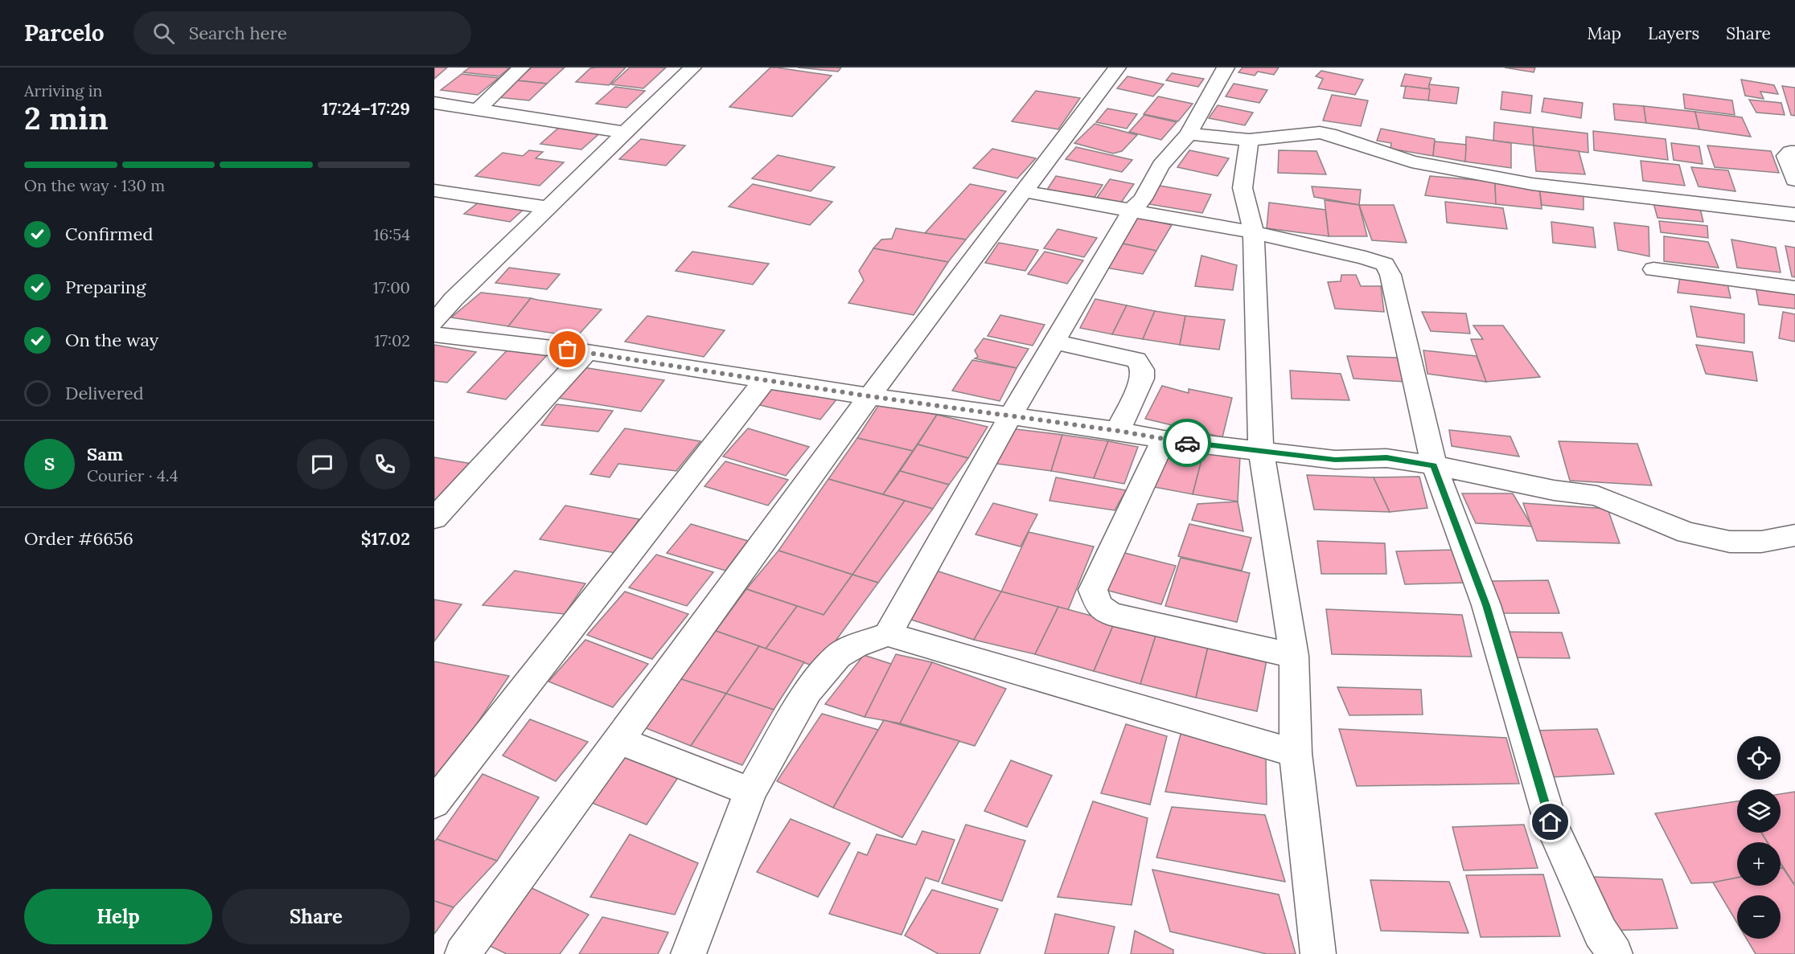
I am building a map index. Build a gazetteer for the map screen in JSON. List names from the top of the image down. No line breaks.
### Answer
{"page":{"header":"Parcelo","search":"Search here","nav":["Map","Layers","Share"],"heading":["2 min","Arriving in","17:24–17:29"],"panel":["Sam","Courier · 4.4","Order #6656","$17.02"],"bar":"On the way · 130 m","list":[["Confirmed","16:54"],["Preparing","17:00"],["On the way","17:02"],"Delivered"],"round":"S","map_buttons":["+","−"],"buttons":["Help","Share"]}}
